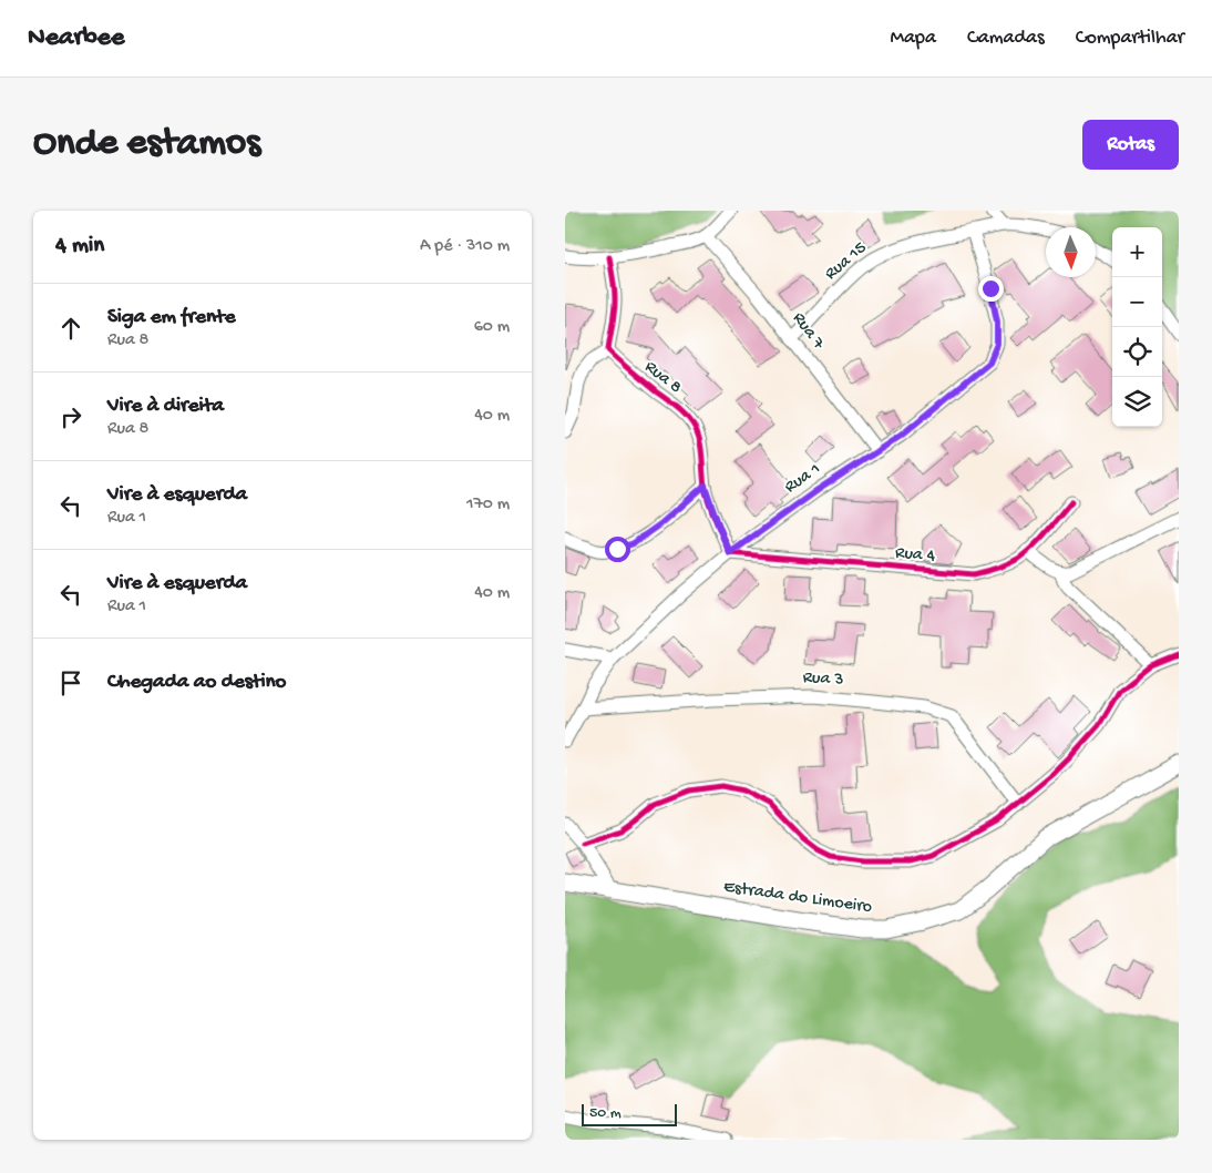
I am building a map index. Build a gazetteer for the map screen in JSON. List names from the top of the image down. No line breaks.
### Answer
{"streets":{"street":["Rua 15","Rua 7","Rua 8","Rua 1","Rua 4","Rua 3","Estrada do Limoeiro"]},"crossings":[["Rua 15","Rua 7"],["Rua 15","Rua 1"],["Rua 7","Rua 1"],["Rua 8","Rua 1"],["Rua 8","Rua 4"],["Rua 1","Rua 4"],["Rua 1","Rua 3"]],"scale_bar":"50 m","north":"bottom","page":{"header":"Nearbee","nav":["Mapa","Camadas","Compartilhar"],"buttons":"Rotas","title":"Onde estamos","heading":["4 min","A pé · 310 m"],"map_buttons":["+","−"],"list":[["Siga em frente","Rua 8","60 m"],["Vire à direita","Rua 8","40 m"],["Vire à esquerda","Rua 1","170 m"],["Vire à esquerda","Rua 1","40 m"],"Chegada ao destino"],"scale":"50 m"}}
